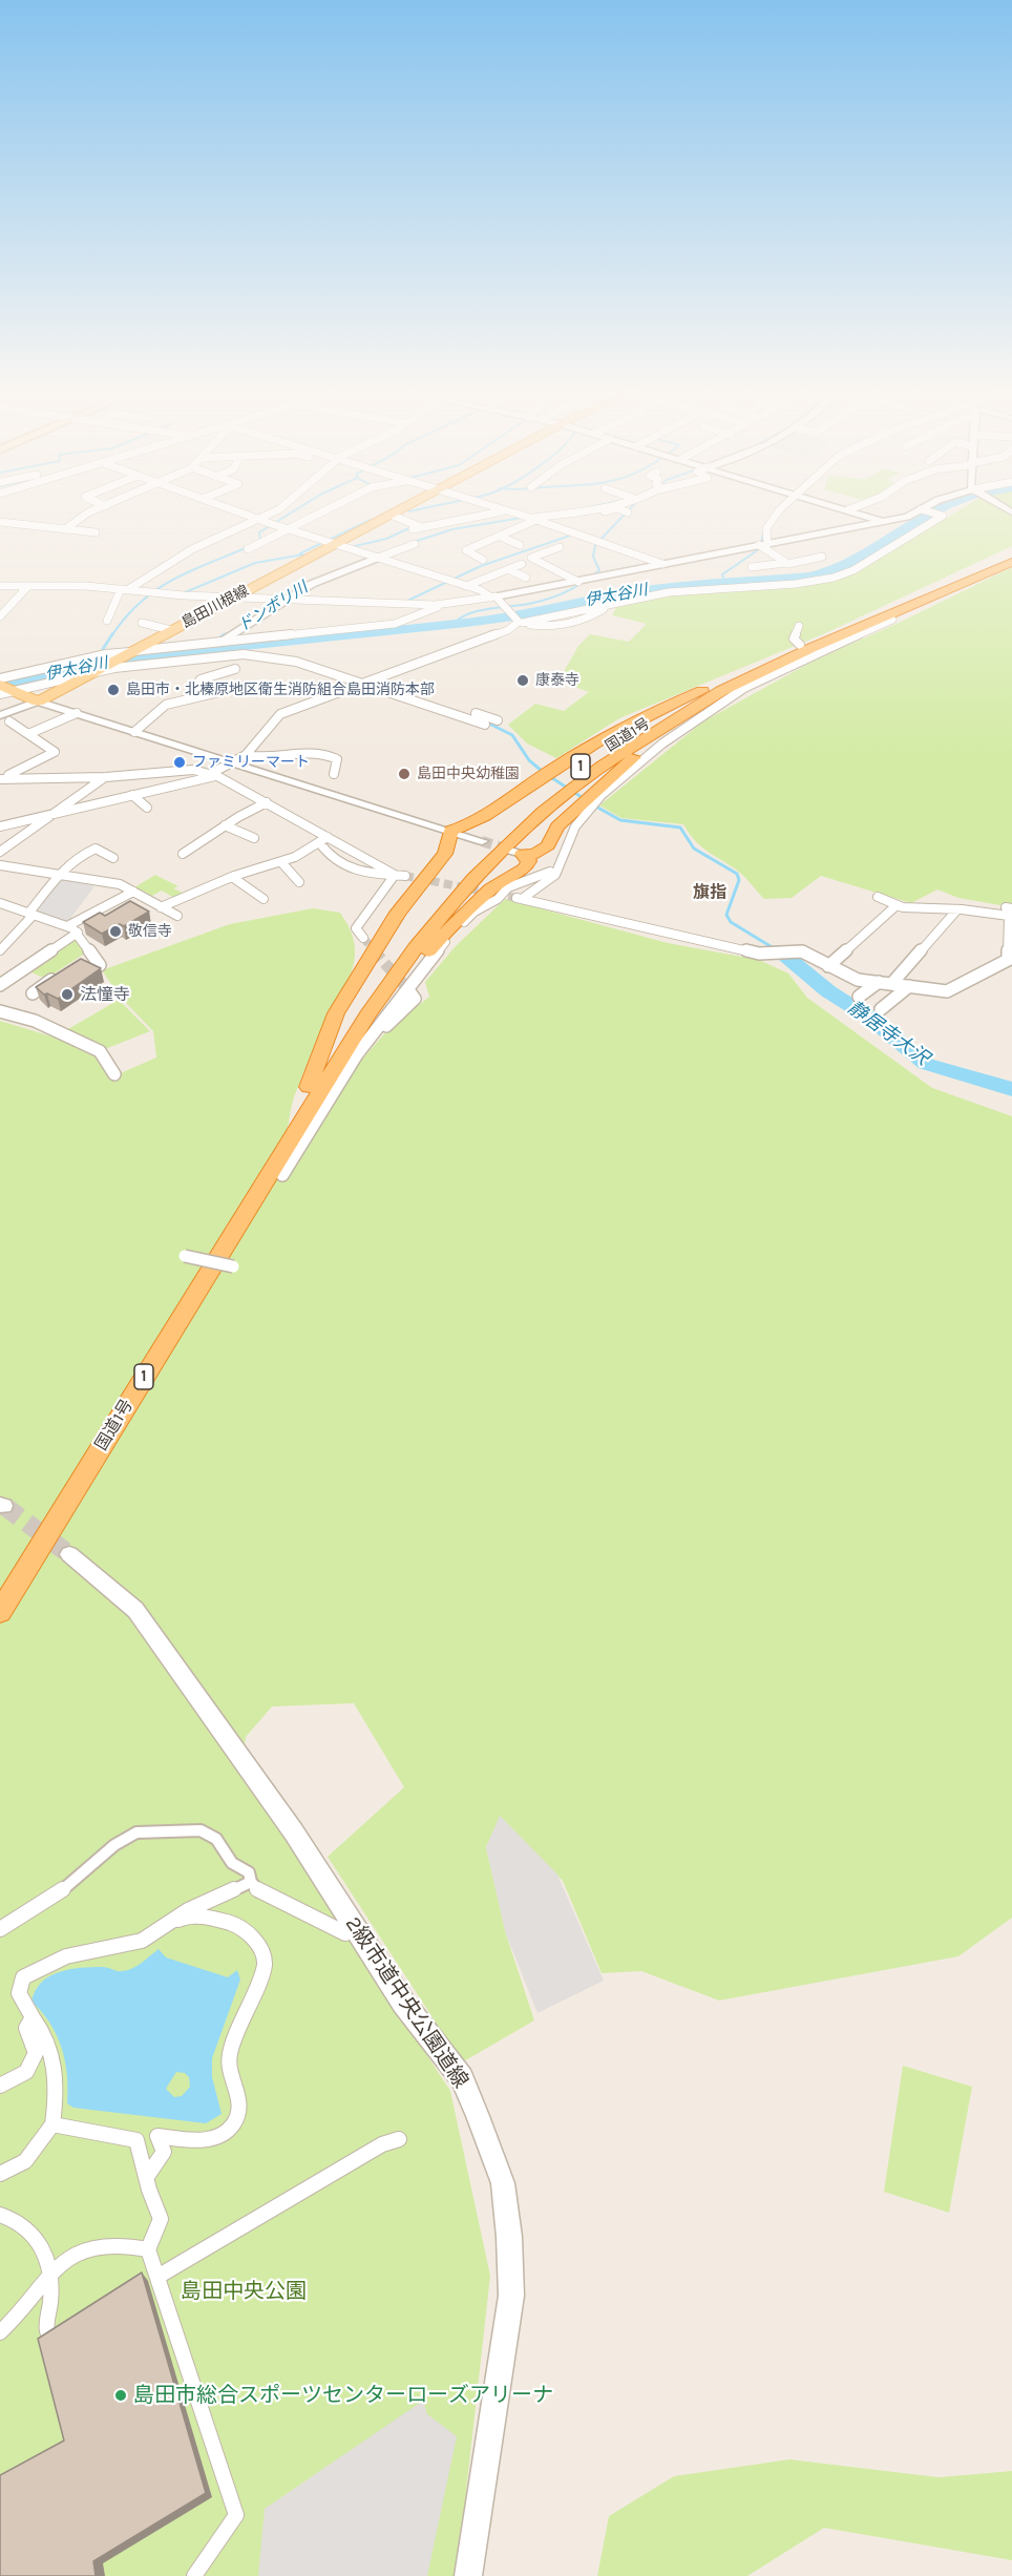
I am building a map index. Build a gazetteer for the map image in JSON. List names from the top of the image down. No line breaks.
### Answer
{"streets":{"highway":["国道1号","1"],"main road":["島田川根線"],"street":["2級市道中央公園道線"]},"districts":["旗指"],"water":["伊太谷川","ドンボリ川","静居寺大沢"],"parks":["島田中央公園"],"places":["康泰寺","島田市・北榛原地区衛生消防組合島田消防本部","ファミリーマート","島田中央幼稚園","敬信寺","法憧寺","島田市総合スポーツセンターローズアリーナ"]}
